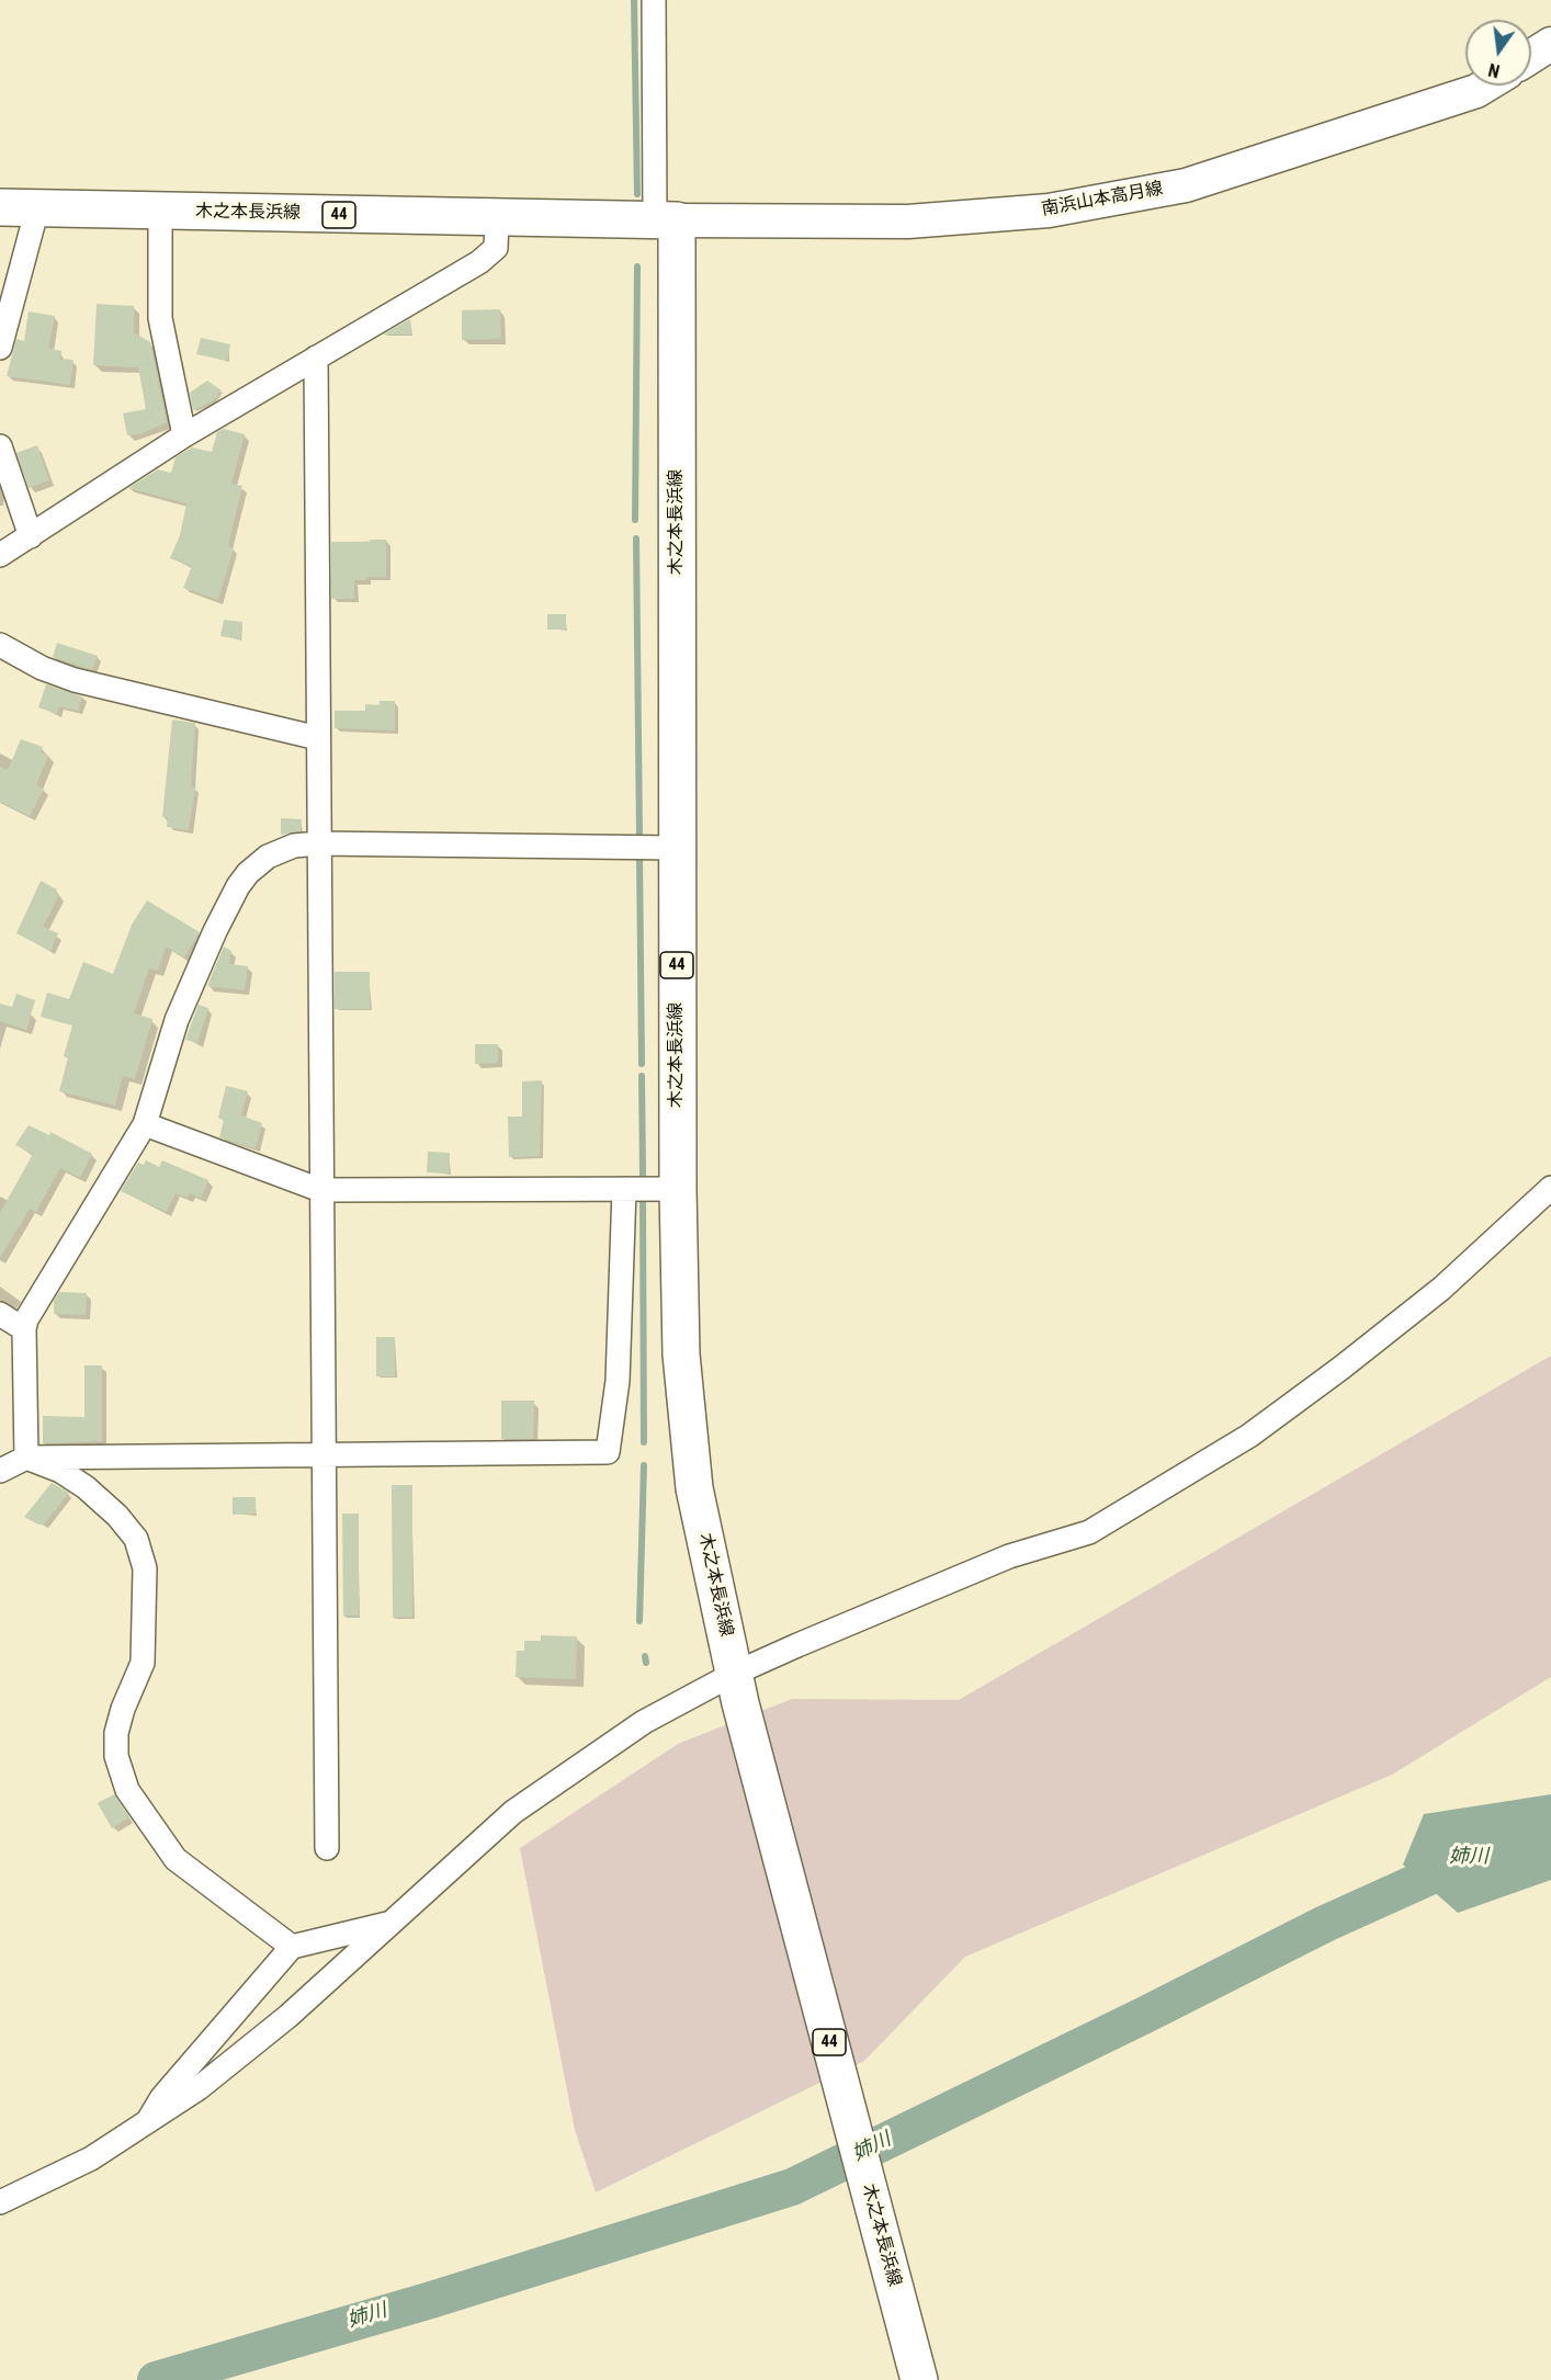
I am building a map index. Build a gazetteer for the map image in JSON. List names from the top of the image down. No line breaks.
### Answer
{"streets":{"main road":["南浜山本高月線","木之本長浜線","44"]},"crossings":[["南浜山本高月線","木之本長浜線"]],"water":["姉川"],"north":"bottom"}
